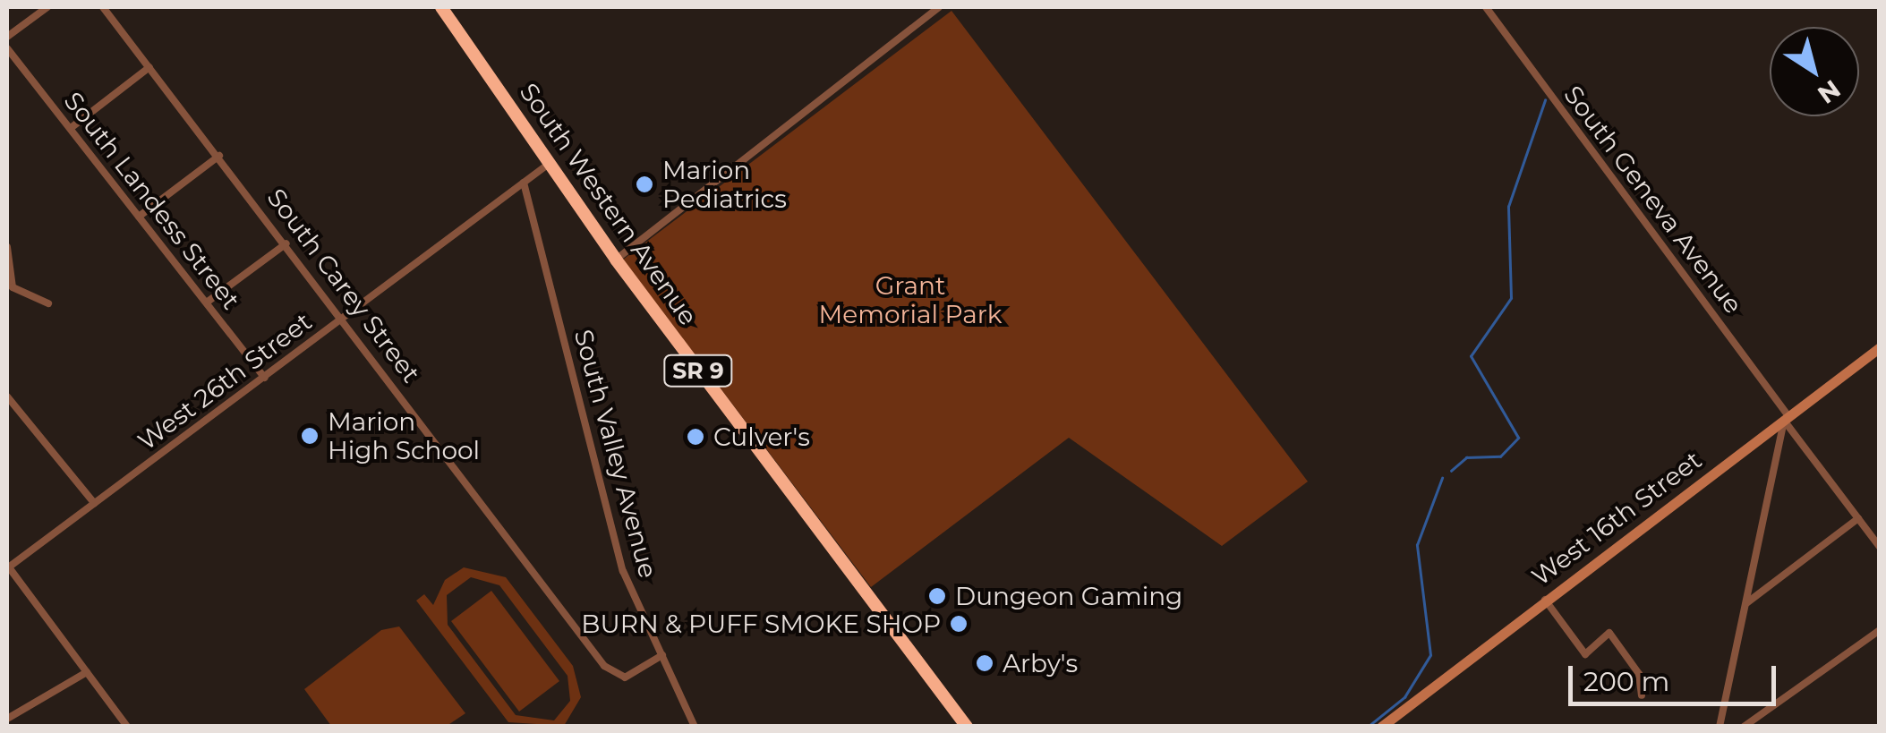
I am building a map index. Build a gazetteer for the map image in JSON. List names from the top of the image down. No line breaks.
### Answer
{"streets":{"highway":["South Western Avenue","SR 9"],"street":["South Geneva Avenue","South Landess Street","South Carey Street","West 26th Street","South Valley Avenue","West 16th Street"]},"crossings":[["South Geneva Avenue","West 16th Street"],["South Landess Street","West 26th Street"],["South Western Avenue","West 26th Street"],["South Carey Street","West 26th Street"],["South Carey Street","South Valley Avenue"],["West 26th Street","South Valley Avenue"]],"parks":["Grant Memorial Park"],"places":["Marion Pediatrics","Marion High School","Culver's","Dungeon Gaming","BURN & PUFF SMOKE SHOP","Arby's"],"scale_bar":"200 m","north":"bottom right"}
